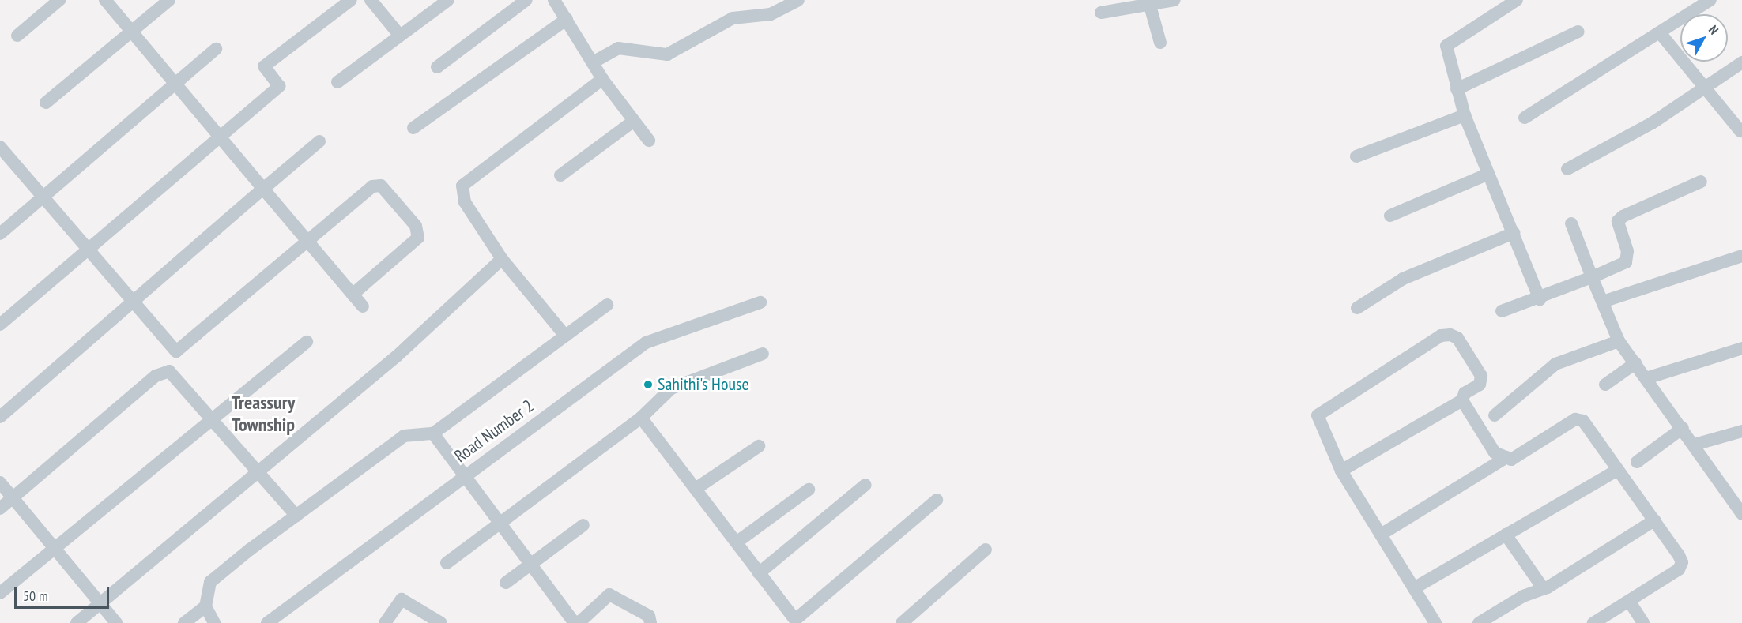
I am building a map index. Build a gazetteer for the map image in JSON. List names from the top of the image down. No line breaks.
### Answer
{"streets":{"street":["Road Number 2"]},"districts":["Treassury Township"],"places":["Sahithi's House"],"scale_bar":"50 m","north":"top right"}
